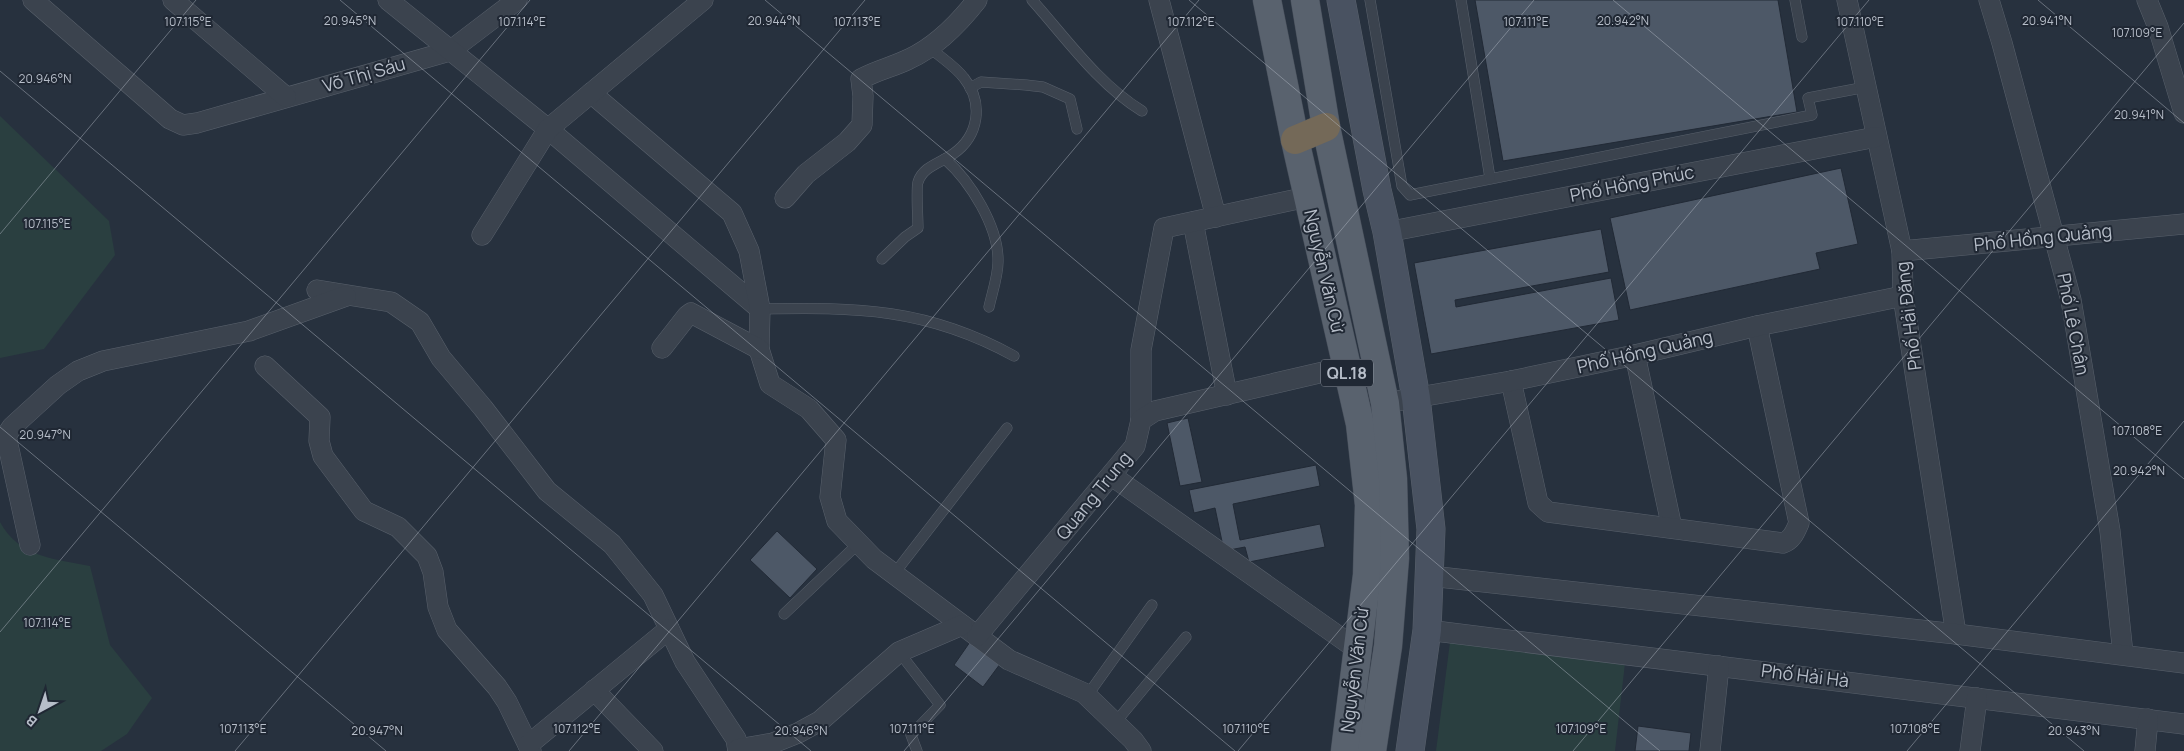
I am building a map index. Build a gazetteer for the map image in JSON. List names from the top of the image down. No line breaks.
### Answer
{"streets":{"main road":["Nguyễn Văn Cừ","QL.18"],"street":["Võ Thị Sáu","Phố Hồng Phúc","Phố Hồng Quảng","Phố Hải Đăng","Phố Lê Chân","Quang Trung","Phố Hải Hà"]},"crossings":[["Phố Hồng Phúc","Phố Hải Đăng"],["Phố Hồng Quảng","Nguyễn Văn Cừ"],["Phố Hồng Quảng","Phố Hải Đăng"],["Phố Hồng Quảng","Phố Lê Chân"]],"north":"bottom left","coordinates":["20.945°N","20.944°N","20.942°N","20.941°N","107.115°E","107.114°E","107.113°E","107.112°E","107.111°E","107.110°E","107.109°E","20.946°N","107.108°E","20.947°N","20.943°N"]}
